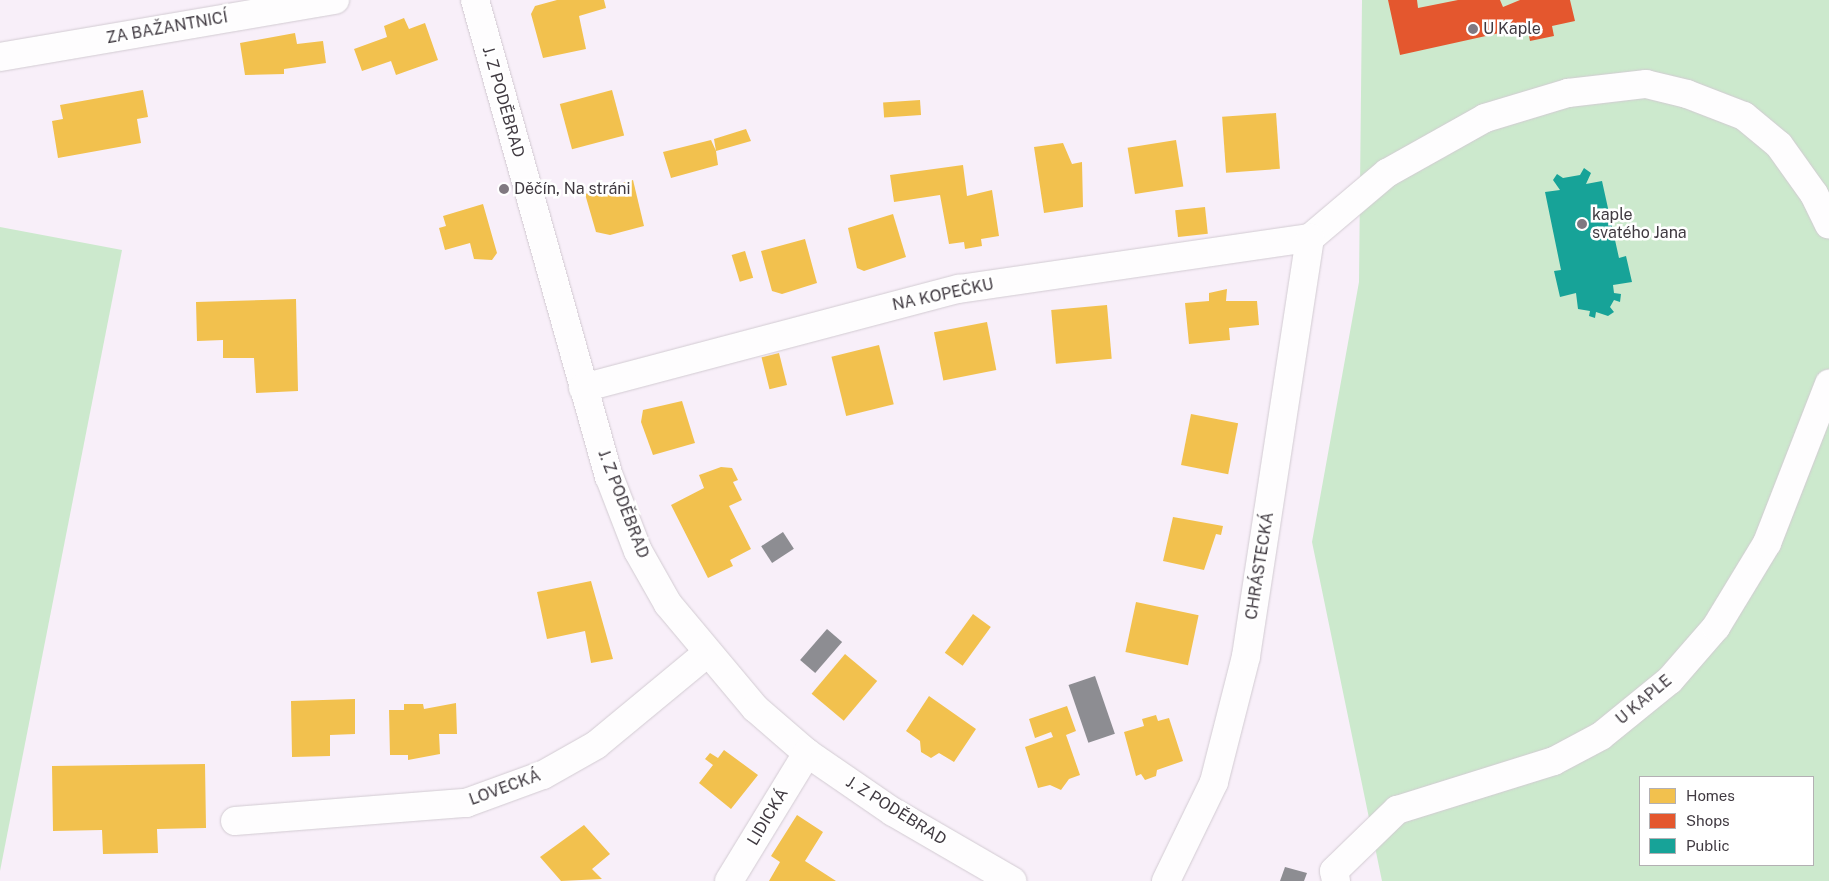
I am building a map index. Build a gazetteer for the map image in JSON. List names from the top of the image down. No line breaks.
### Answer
{"streets":{"street":["ZA BAŽANTNICÍ","J. Z PODĚBRAD","NA KOPEČKU","CHRÁSTECKÁ","U KAPLE","LOVECKÁ","LIDICKÁ"]},"crossings":[["J. Z PODĚBRAD","NA KOPEČKU"],["J. Z PODĚBRAD","LOVECKÁ"],["J. Z PODĚBRAD","LIDICKÁ"],["NA KOPEČKU","CHRÁSTECKÁ"]],"places":["U Kaple","Děčín, Na stráni","kaple svatého Jana"],"legend":["Homes","Shops","Public"]}
